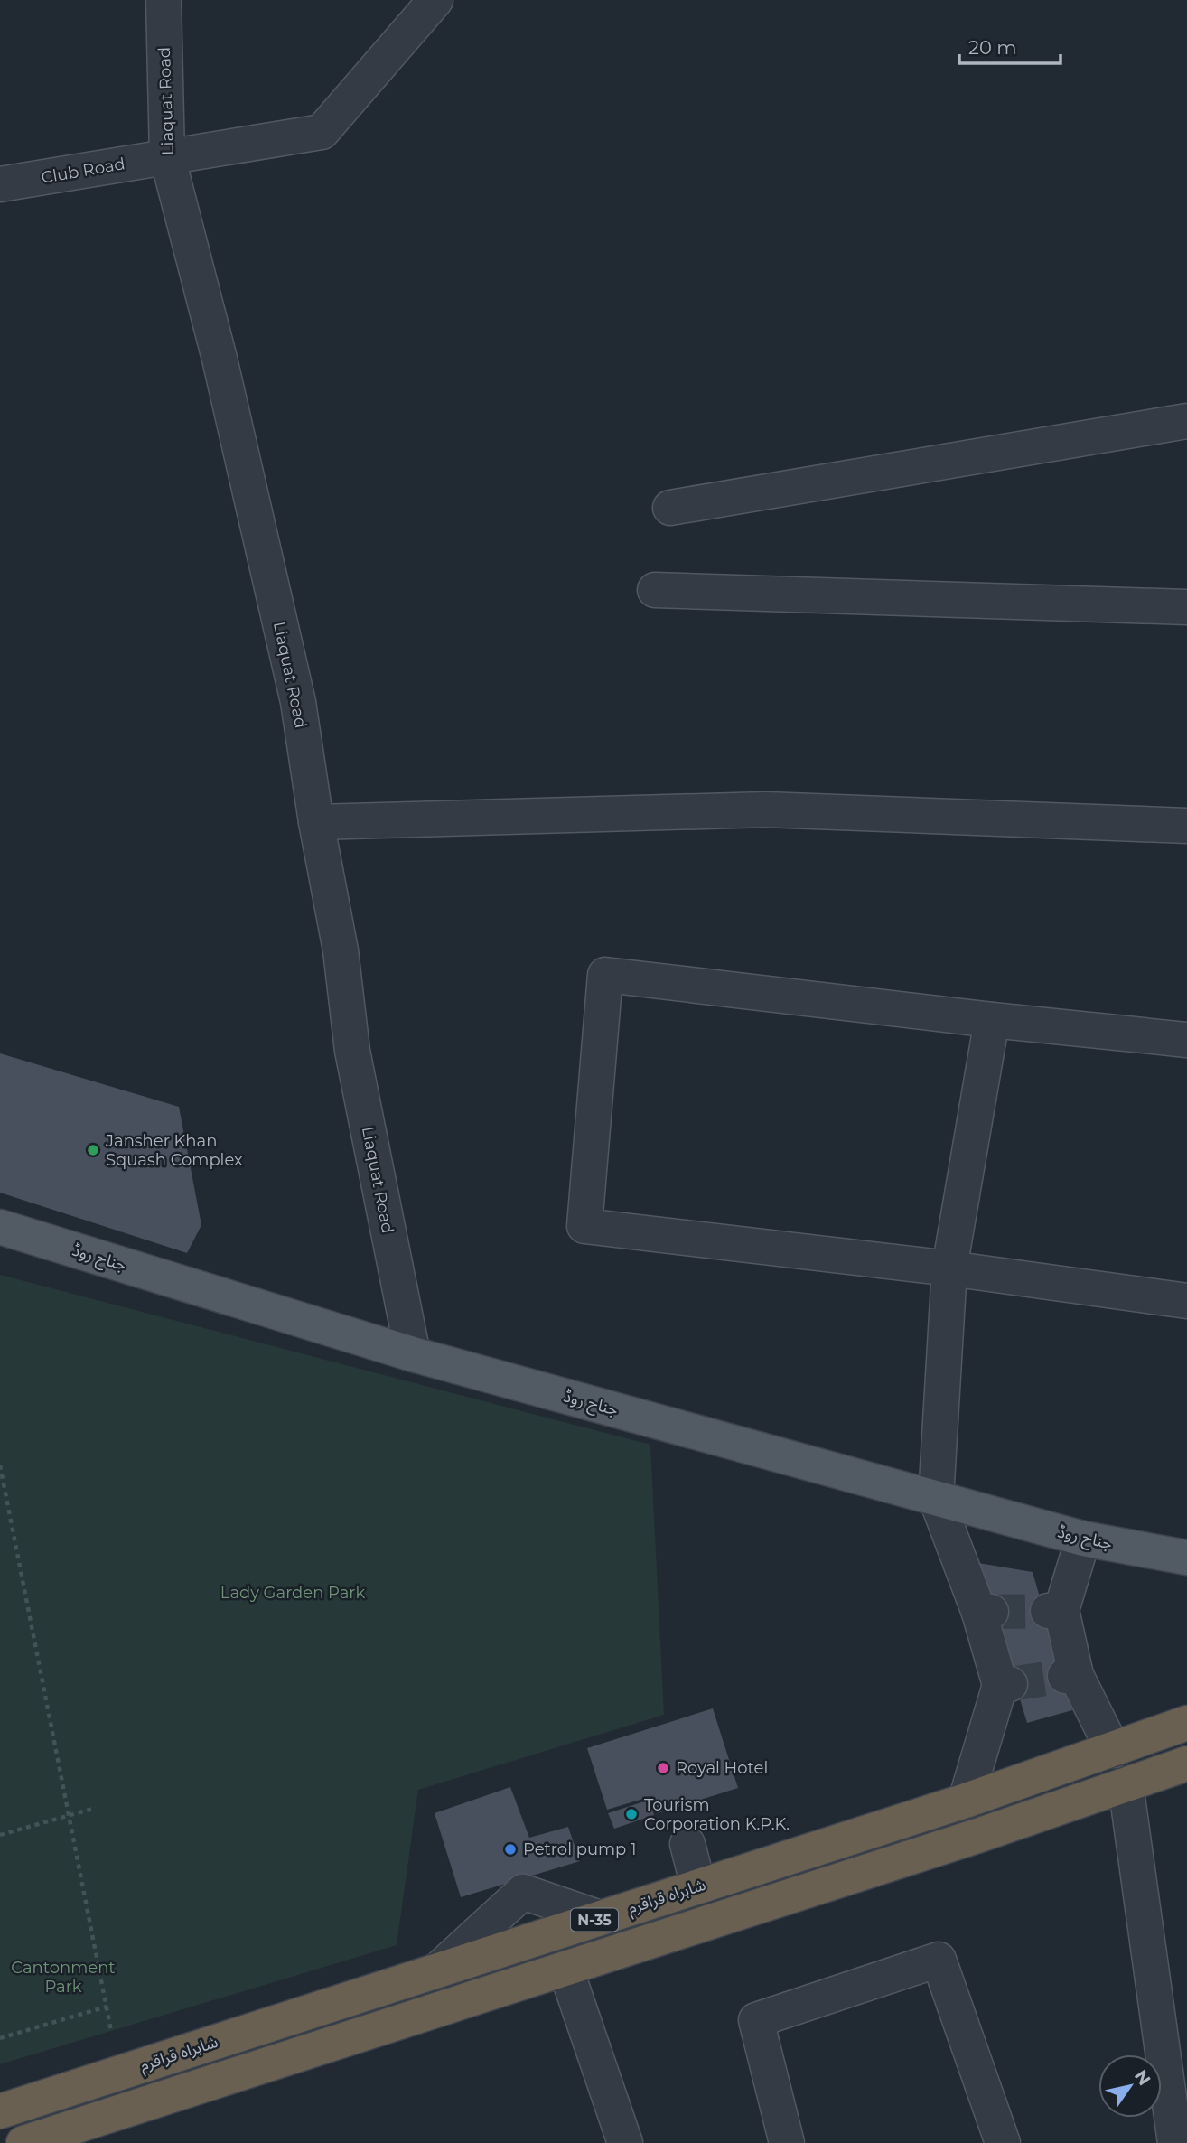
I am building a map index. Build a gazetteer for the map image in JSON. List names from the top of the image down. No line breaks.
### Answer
{"streets":{"highway":["شاہراہ قراقرم","N-35"],"main road":["جناح روڈ"],"street":["Liaquat Road","Club Road"]},"crossings":[["Liaquat Road","Club Road"],["Liaquat Road","جناح روڈ"]],"parks":["Lady Garden Park","Cantonment Park"],"places":["Jansher Khan Squash Complex","Royal Hotel","Tourism Corporation K.P.K.","Petrol pump 1"],"scale_bar":"20 m","north":"top right"}
